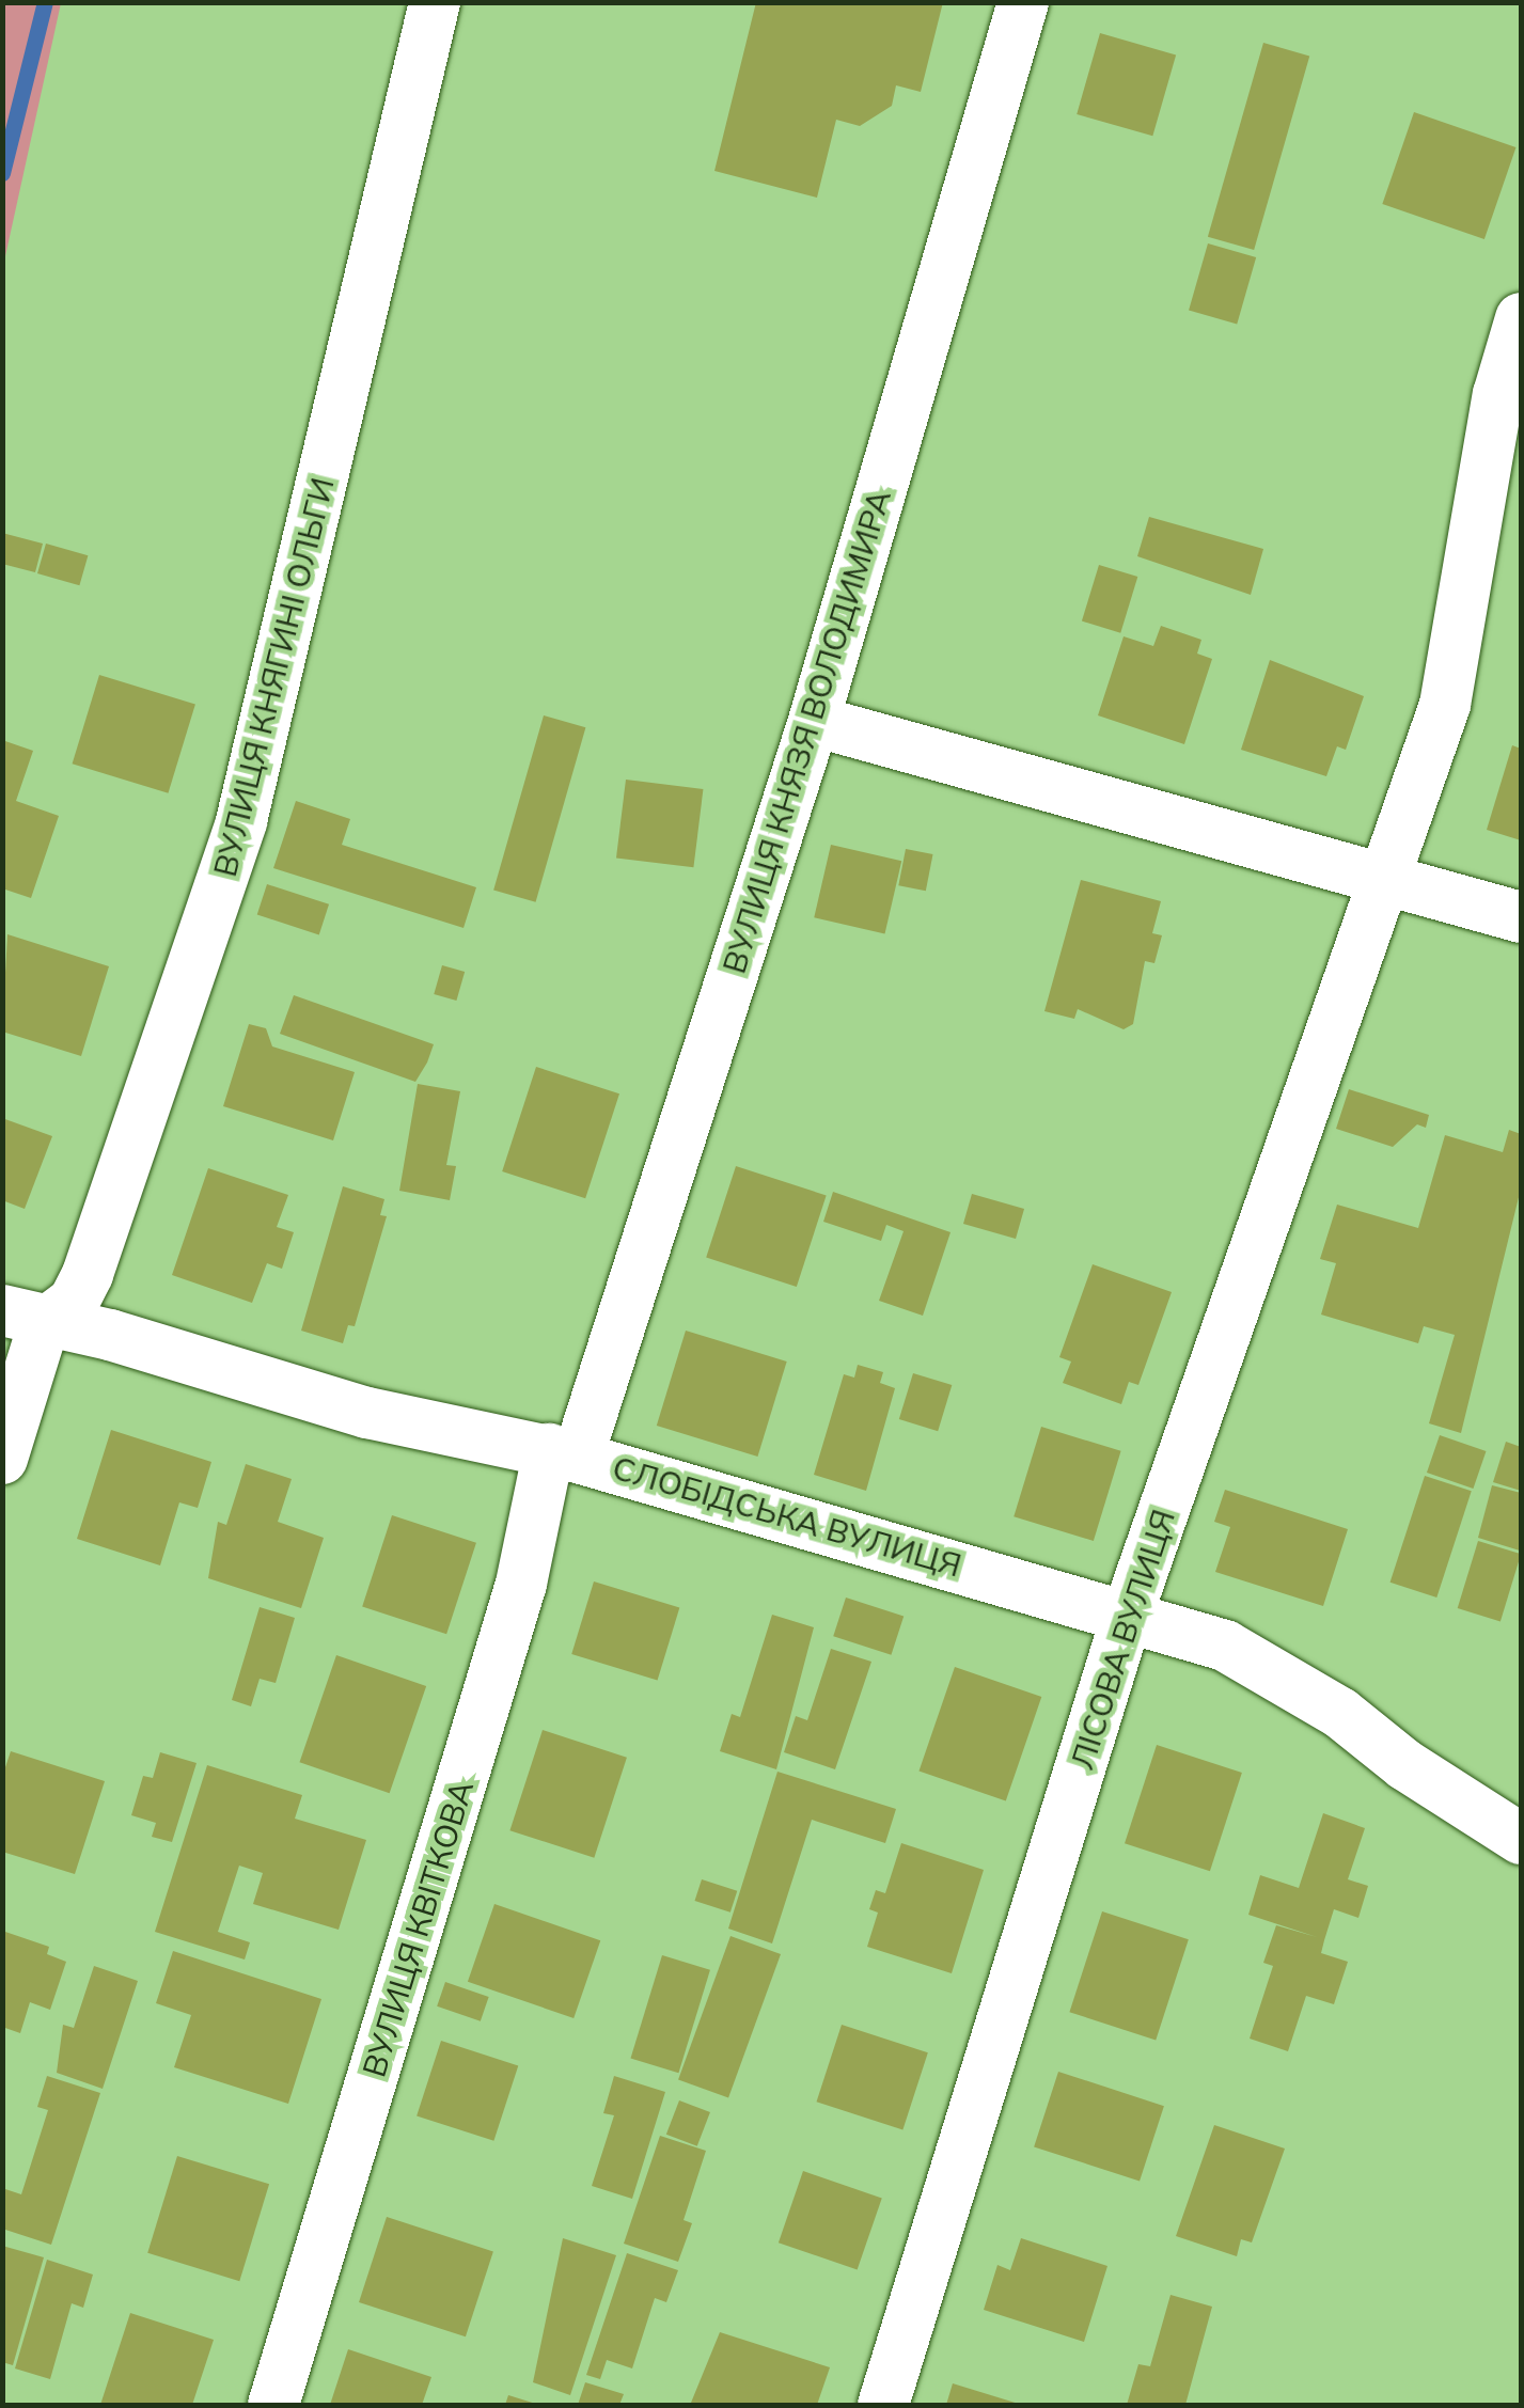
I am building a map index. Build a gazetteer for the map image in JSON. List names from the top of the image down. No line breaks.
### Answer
{"streets":{"street":["ВУЛИЦЯ КНЯГИНІ ОЛЬГИ","ВУЛИЦЯ КНЯЗЯ ВОЛОДИМИРА","СЛОБІДСЬКА ВУЛИЦЯ","ЛІСОВА ВУЛИЦЯ","ВУЛИЦЯ КВІТКОВА"]},"crossings":[["ВУЛИЦЯ КНЯГИНІ ОЛЬГИ","СЛОБІДСЬКА ВУЛИЦЯ"],["ВУЛИЦЯ КНЯЗЯ ВОЛОДИМИРА","СЛОБІДСЬКА ВУЛИЦЯ"],["ВУЛИЦЯ КНЯЗЯ ВОЛОДИМИРА","ВУЛИЦЯ КВІТКОВА"],["СЛОБІДСЬКА ВУЛИЦЯ","ЛІСОВА ВУЛИЦЯ"],["СЛОБІДСЬКА ВУЛИЦЯ","ВУЛИЦЯ КВІТКОВА"]]}
